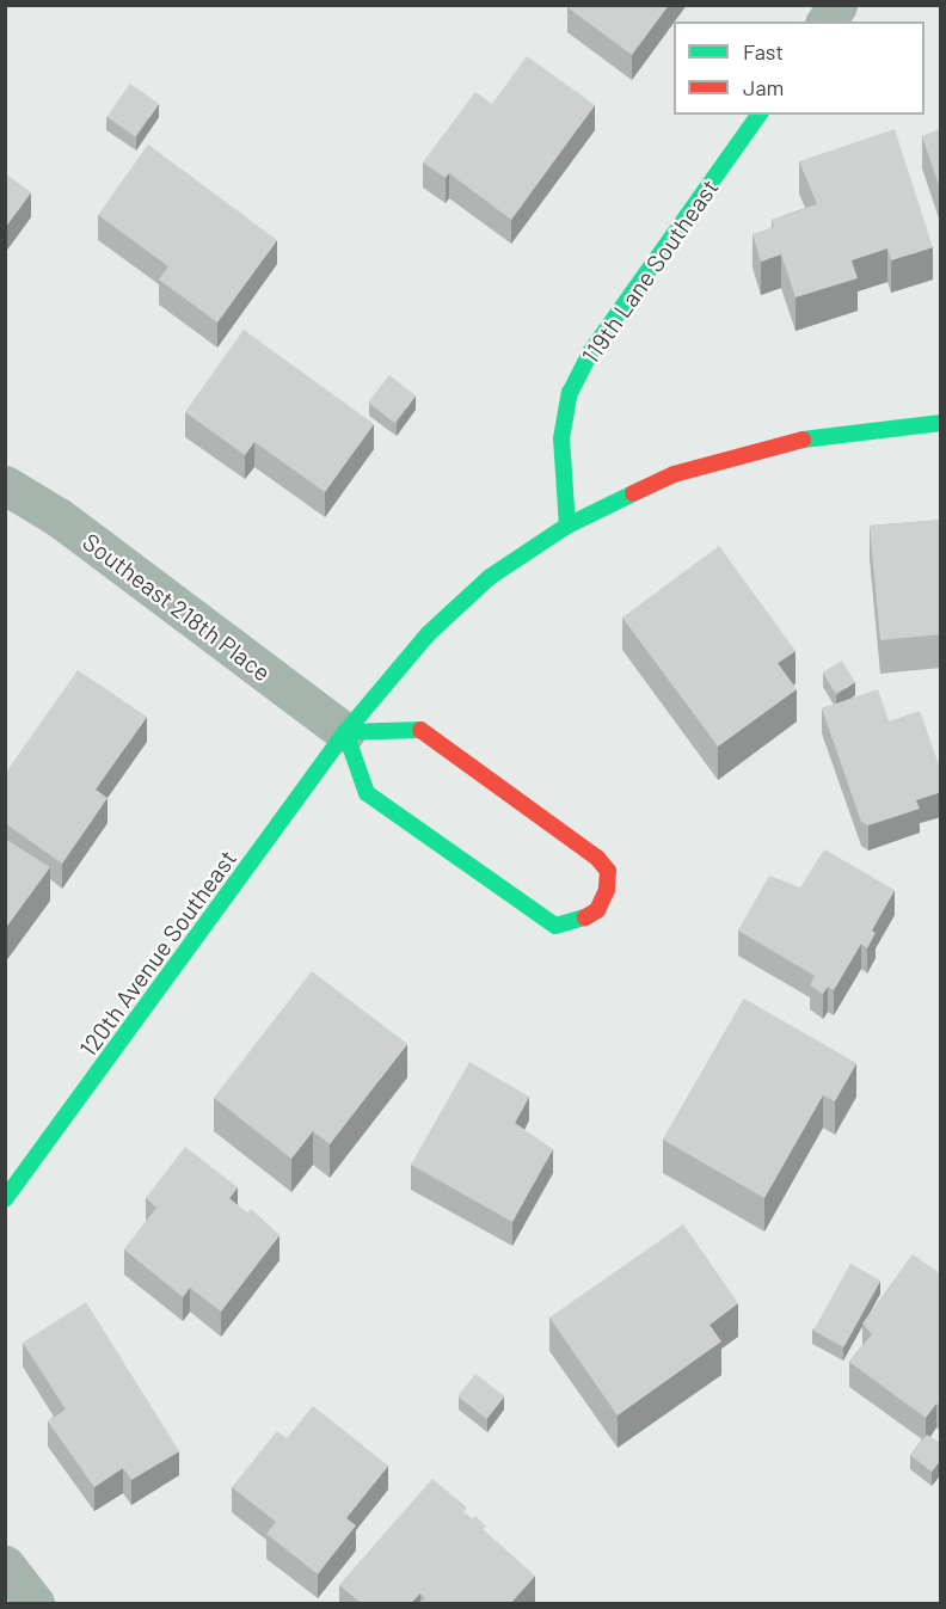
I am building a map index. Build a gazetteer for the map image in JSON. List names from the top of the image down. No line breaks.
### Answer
{"streets":{"street":["119th Lane Southeast","Southeast 218th Place","120th Avenue Southeast"]},"crossings":[["119th Lane Southeast","120th Avenue Southeast"],["Southeast 218th Place","120th Avenue Southeast"]],"legend":["Fast","Jam"]}
